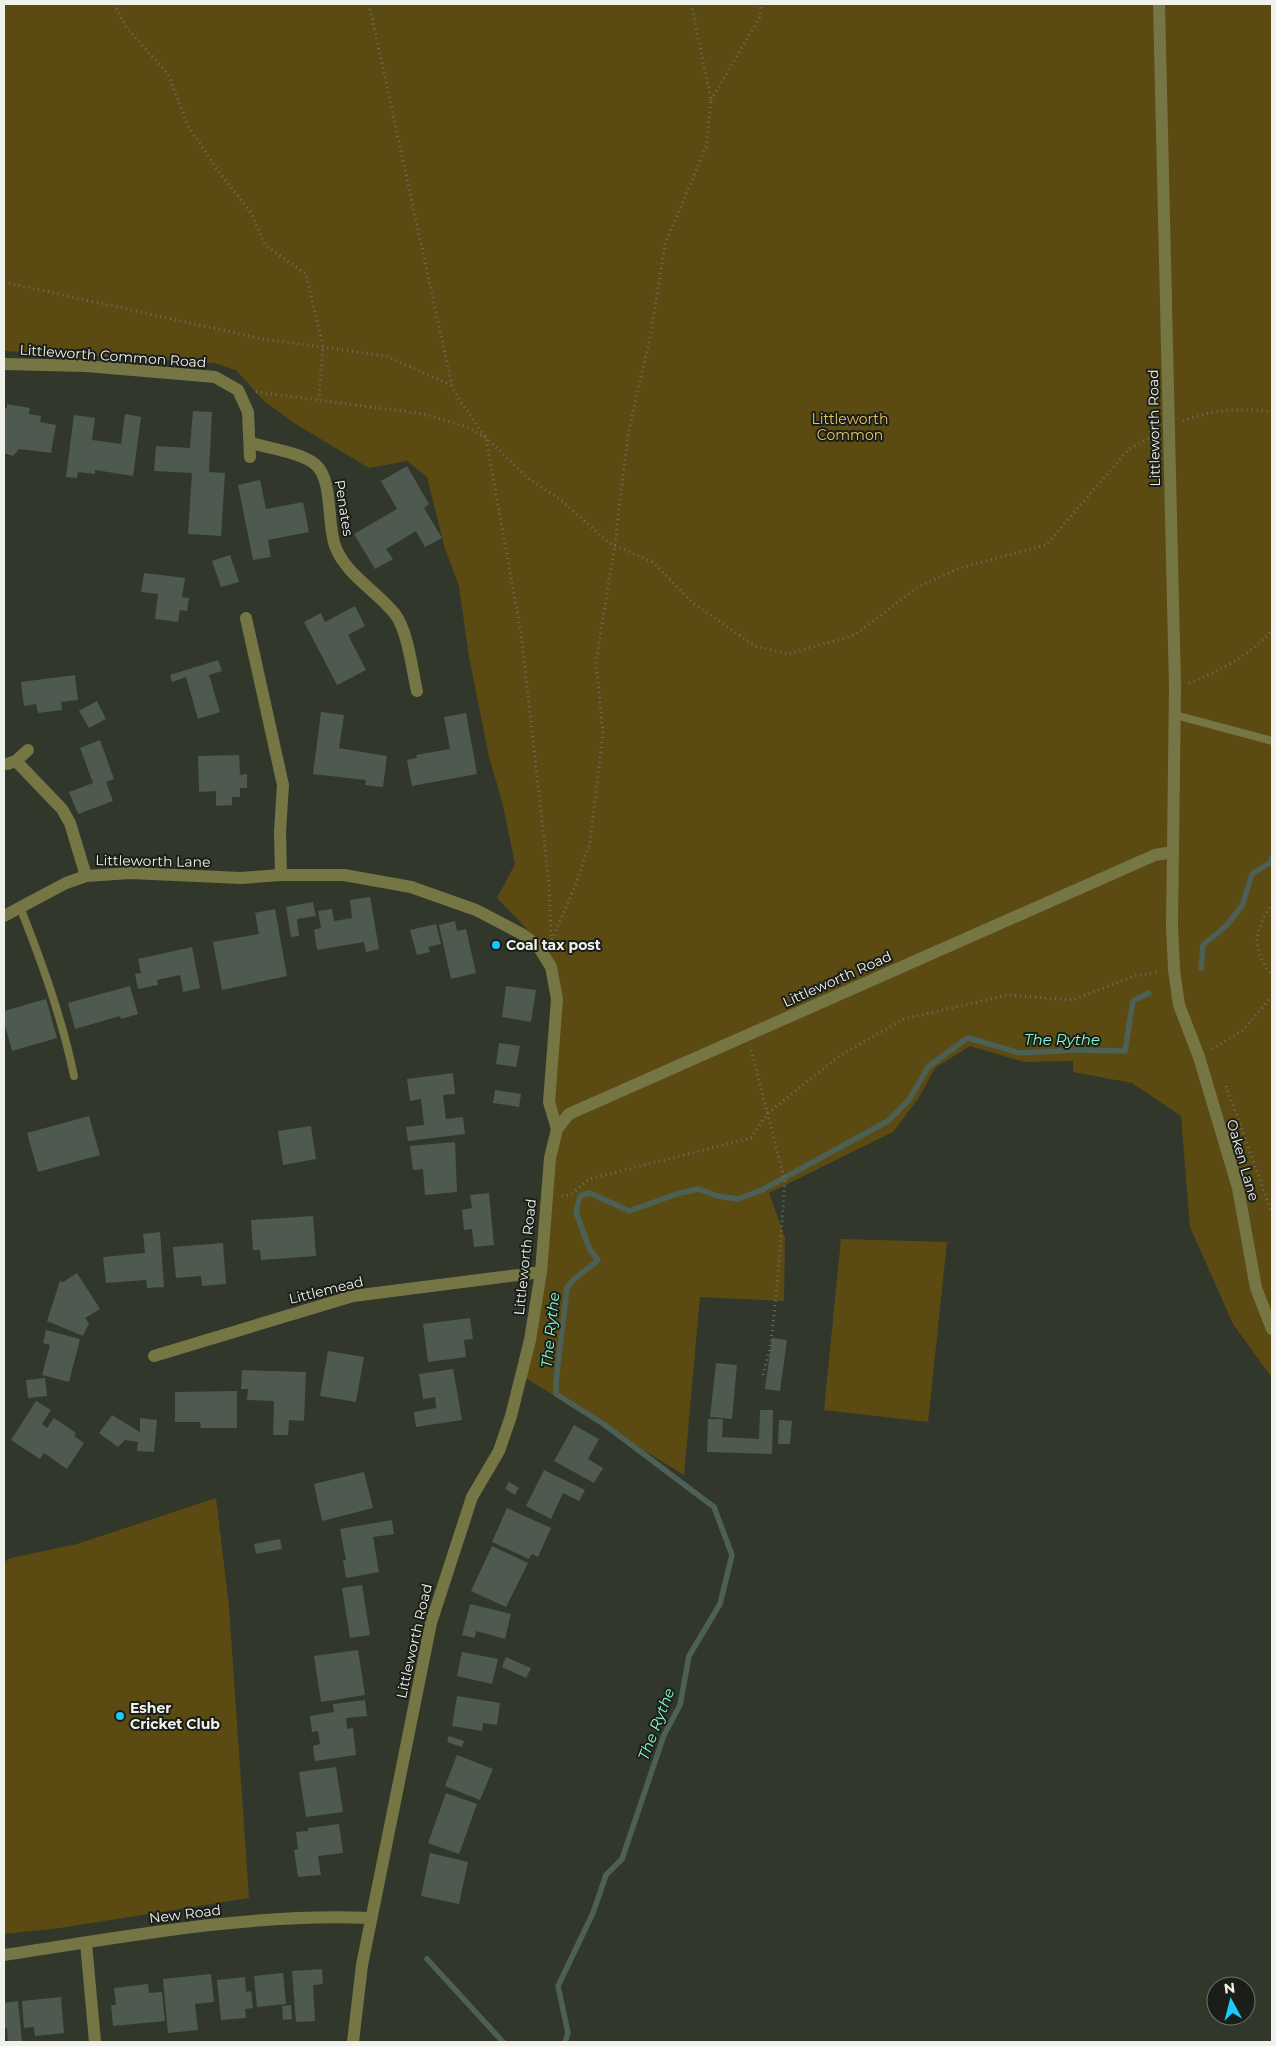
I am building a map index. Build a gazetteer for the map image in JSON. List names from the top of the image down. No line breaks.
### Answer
{"streets":{"street":["Littleworth Common Road","Littleworth Road","Penates","Littleworth Lane","Oaken Lane","Littlemead","New Road"]},"crossings":[["Littleworth Road","Littleworth Lane"],["Littleworth Road","Oaken Lane"],["Littleworth Road","Littlemead"],["Littleworth Road","New Road"]],"water":["The Rythe"],"parks":["Littleworth Common"],"places":["Coal tax post","Esher Cricket Club"],"north":"top"}
